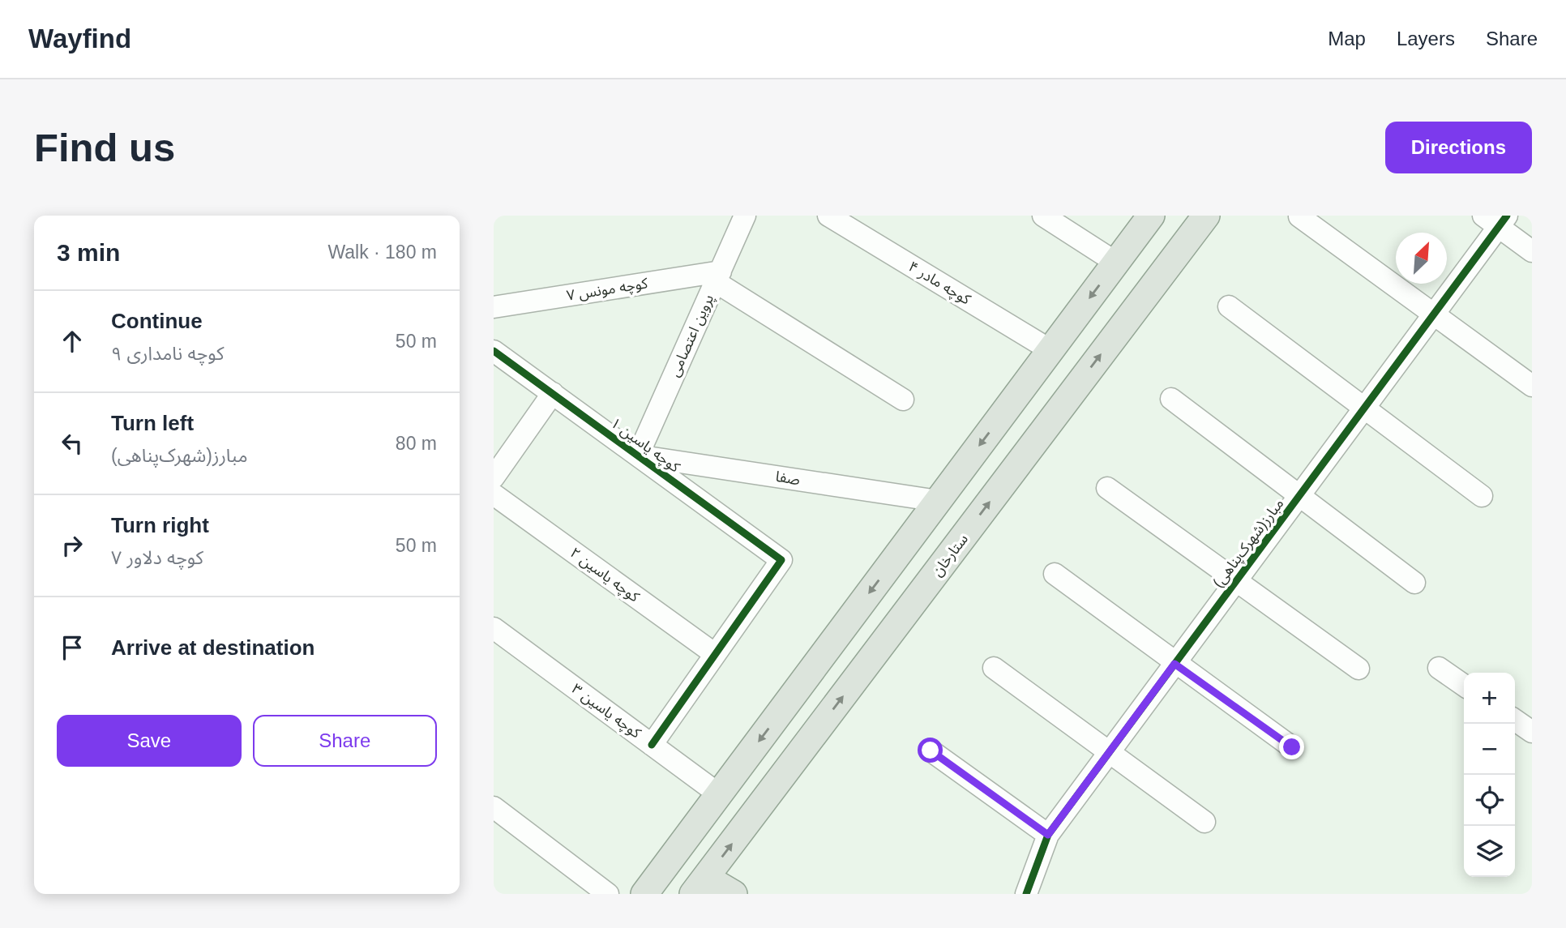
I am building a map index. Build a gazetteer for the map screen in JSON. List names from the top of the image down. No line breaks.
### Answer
{"streets":{"main road":["ستارخان"],"street":["کوچه مادر ۴","کوچه مونس ۷","پروین اعتصامی","کوچه یاسین ۱","صفا","مبارز(شهرک‌پناهی)","کوچه یاسین ۲","کوچه یاسین ۳"]},"crossings":[["کوچه مونس ۷","پروین اعتصامی"],["پروین اعتصامی","کوچه یاسین ۱"],["پروین اعتصامی","صفا"],["کوچه یاسین ۱","صفا"],["کوچه یاسین ۱","کوچه یاسین ۲"]],"north":"top right","page":{"header":"Wayfind","nav":["Map","Layers","Share"],"buttons":["Directions",["Save","Share"]],"title":"Find us","heading":["3 min","Walk · 180 m"],"list":[["Continue","کوچه نامداری ۹","50 m"],["Turn left","مبارز(شهرک‌پناهی)","80 m"],["Turn right","کوچه دلاور ۷","50 m"],"Arrive at destination"],"map_buttons":["+","−"]}}
